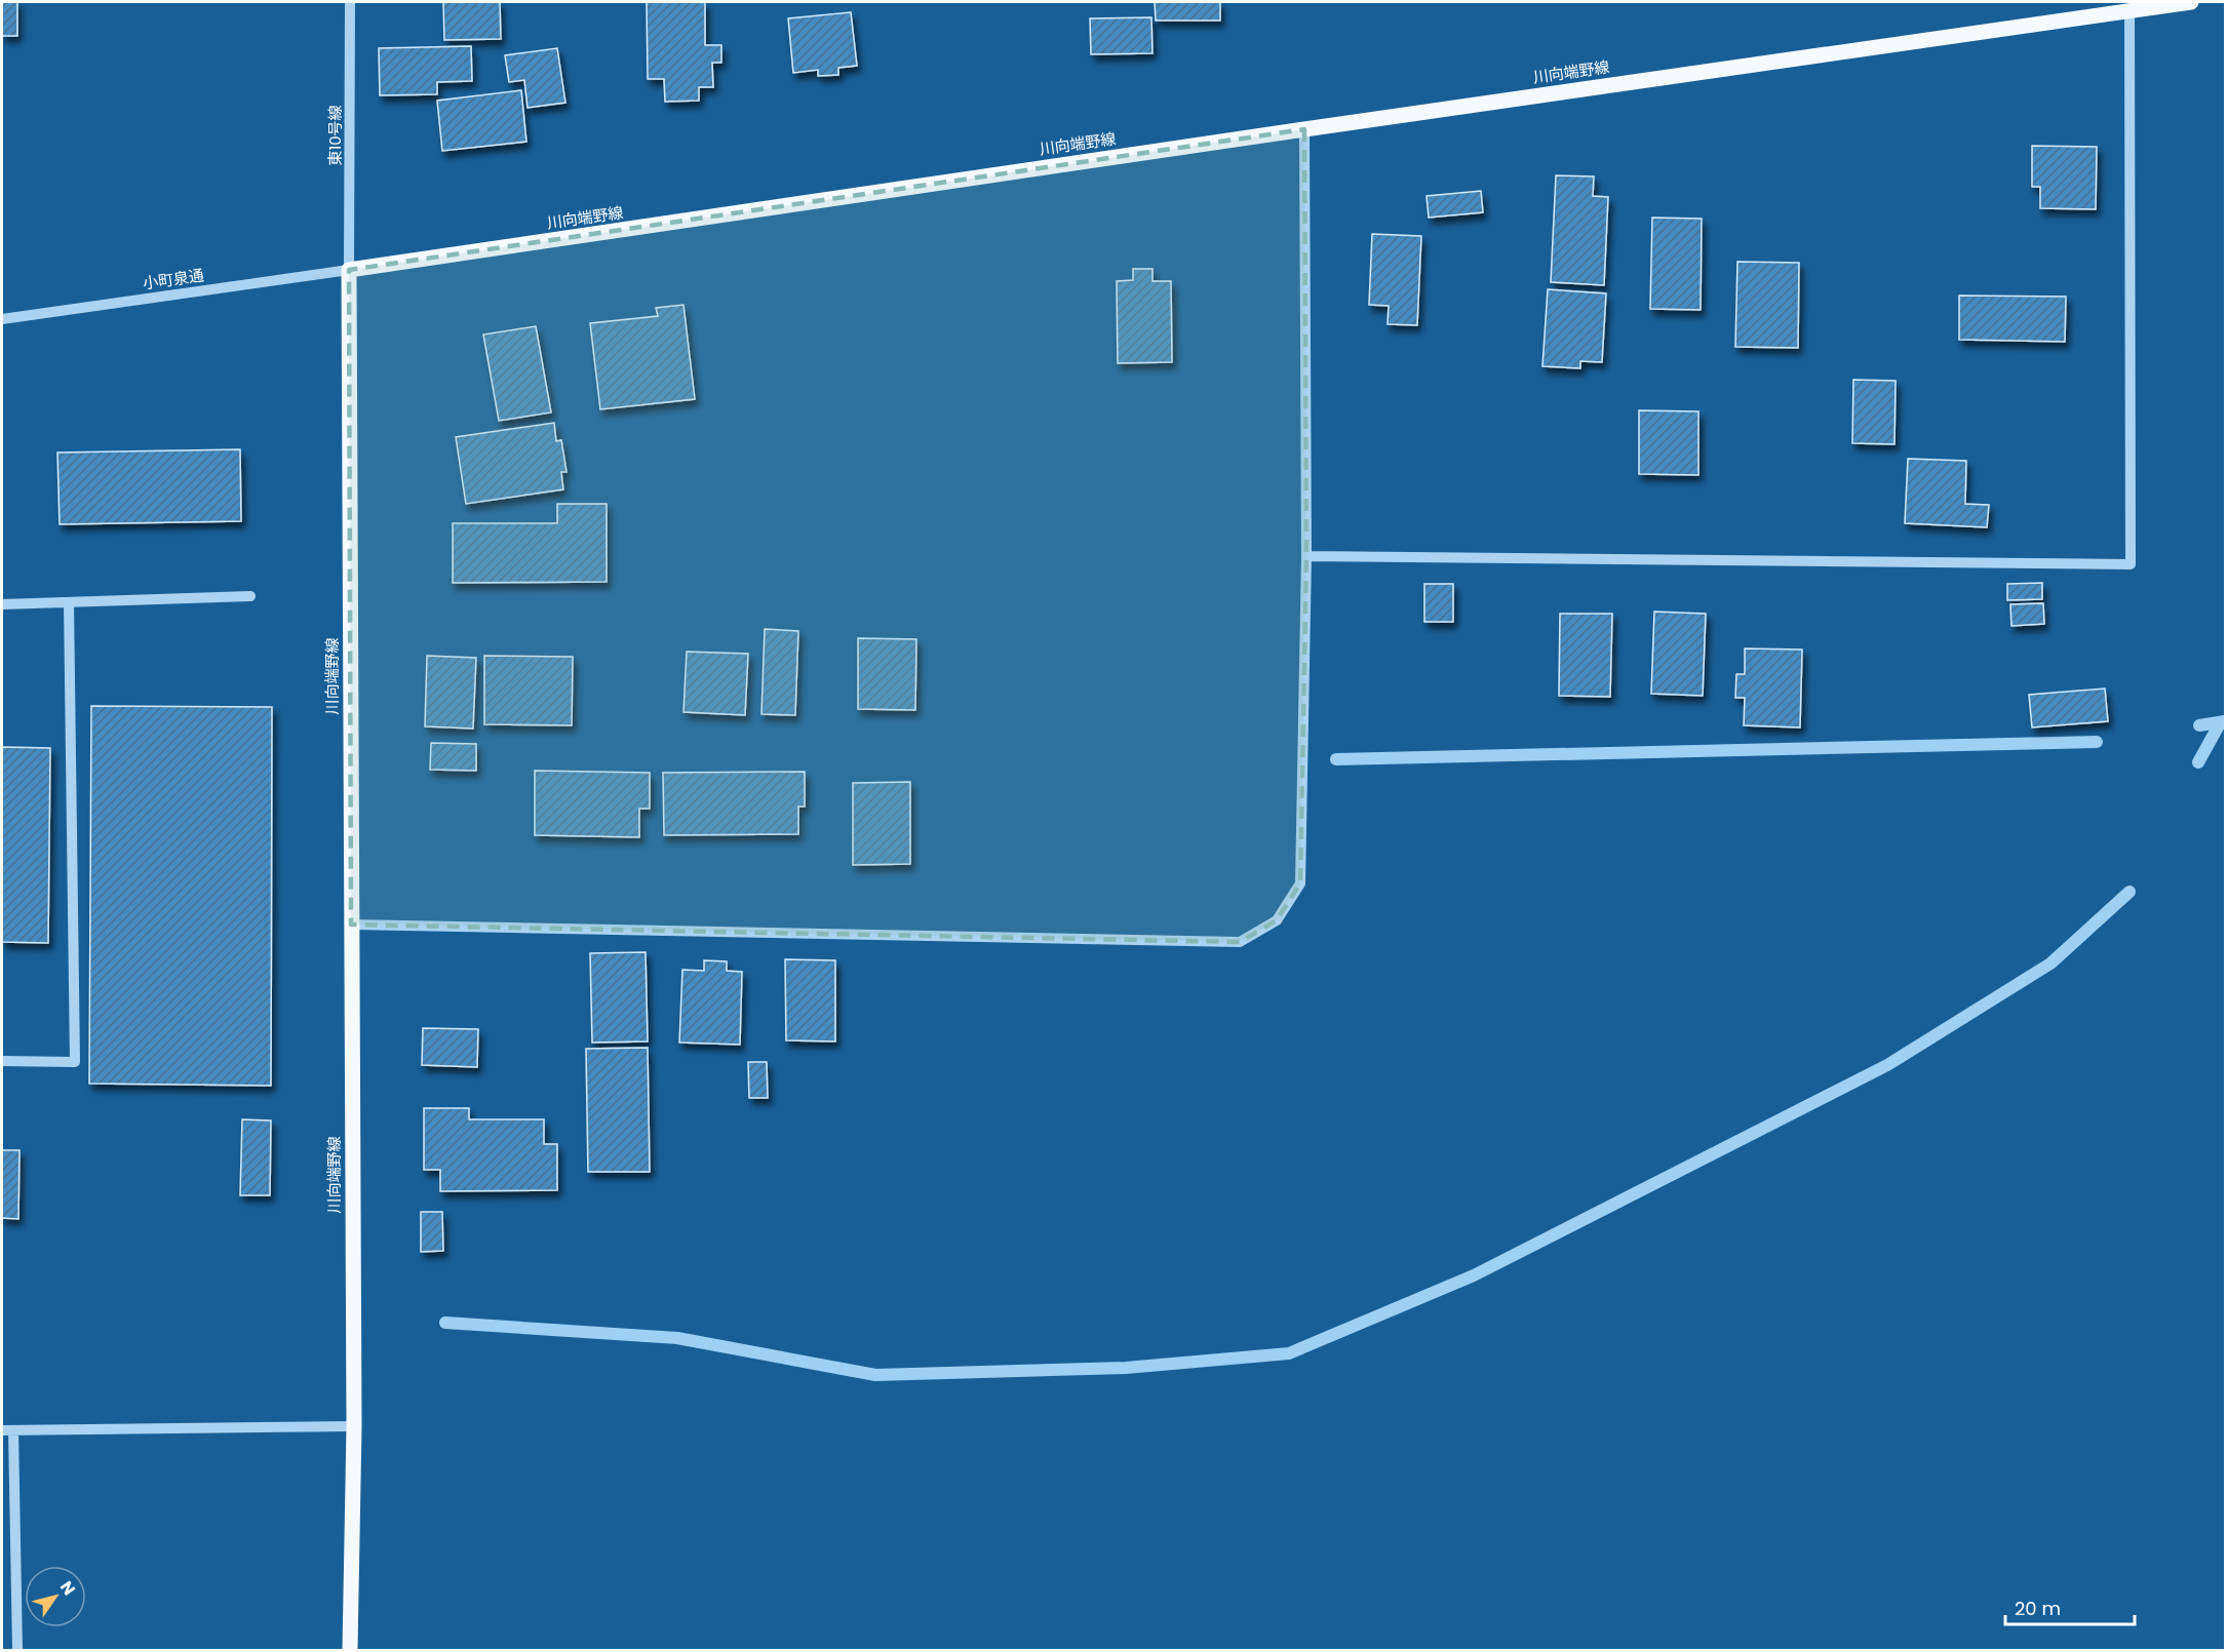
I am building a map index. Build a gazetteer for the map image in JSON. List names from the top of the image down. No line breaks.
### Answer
{"streets":{"main road":["川向端野線"],"street":["東10号線","小町泉通"]},"crossings":[["川向端野線","東10号線"],["川向端野線","小町泉通"],["東10号線","小町泉通"]],"scale_bar":"20 m","north":"top right"}
